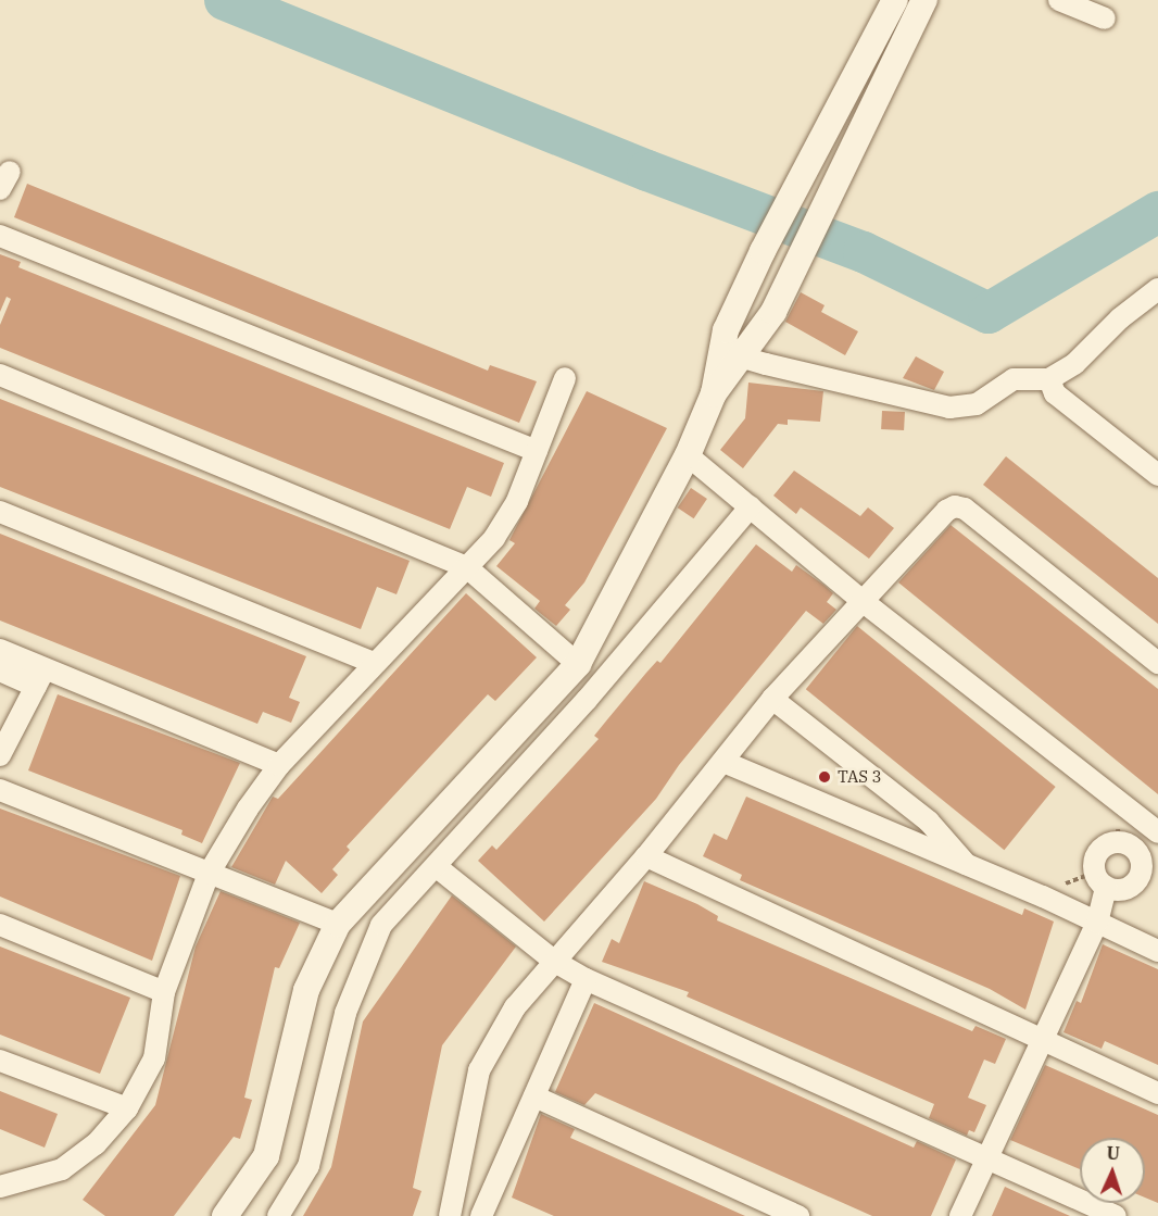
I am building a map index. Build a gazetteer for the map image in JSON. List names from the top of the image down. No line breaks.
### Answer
{"places":["TAS 3"],"north":"top"}
